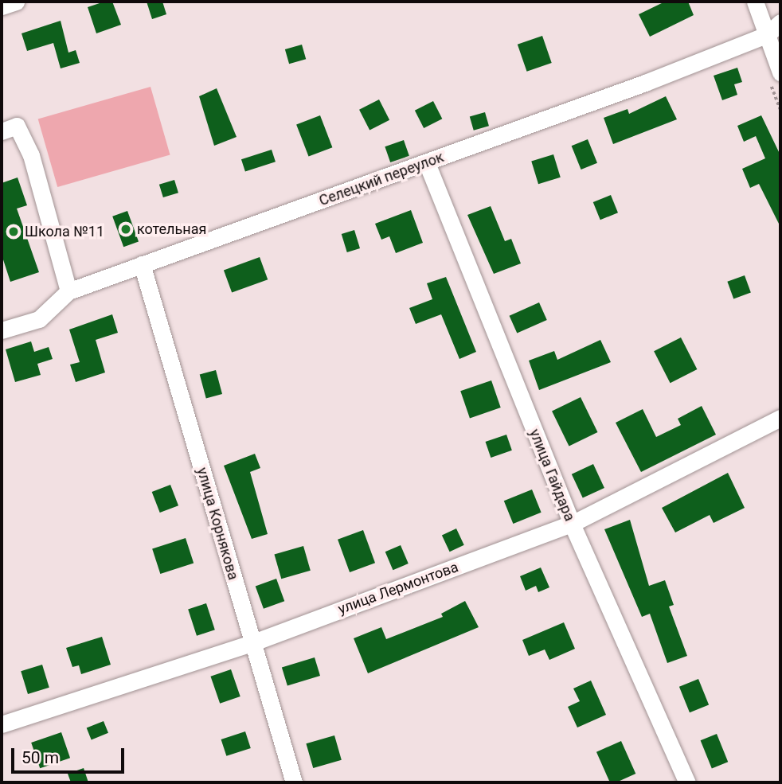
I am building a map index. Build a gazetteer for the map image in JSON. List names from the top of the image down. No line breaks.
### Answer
{"streets":{"street":["Селецкий переулок","улица Гайдара","улица Корнякова","улица Лермонтова"]},"crossings":[["Селецкий переулок","улица Гайдара"],["Селецкий переулок","улица Корнякова"],["улица Гайдара","улица Лермонтова"],["улица Корнякова","улица Лермонтова"]],"places":["котельная","Школа №11"],"scale_bar":"50 m"}
